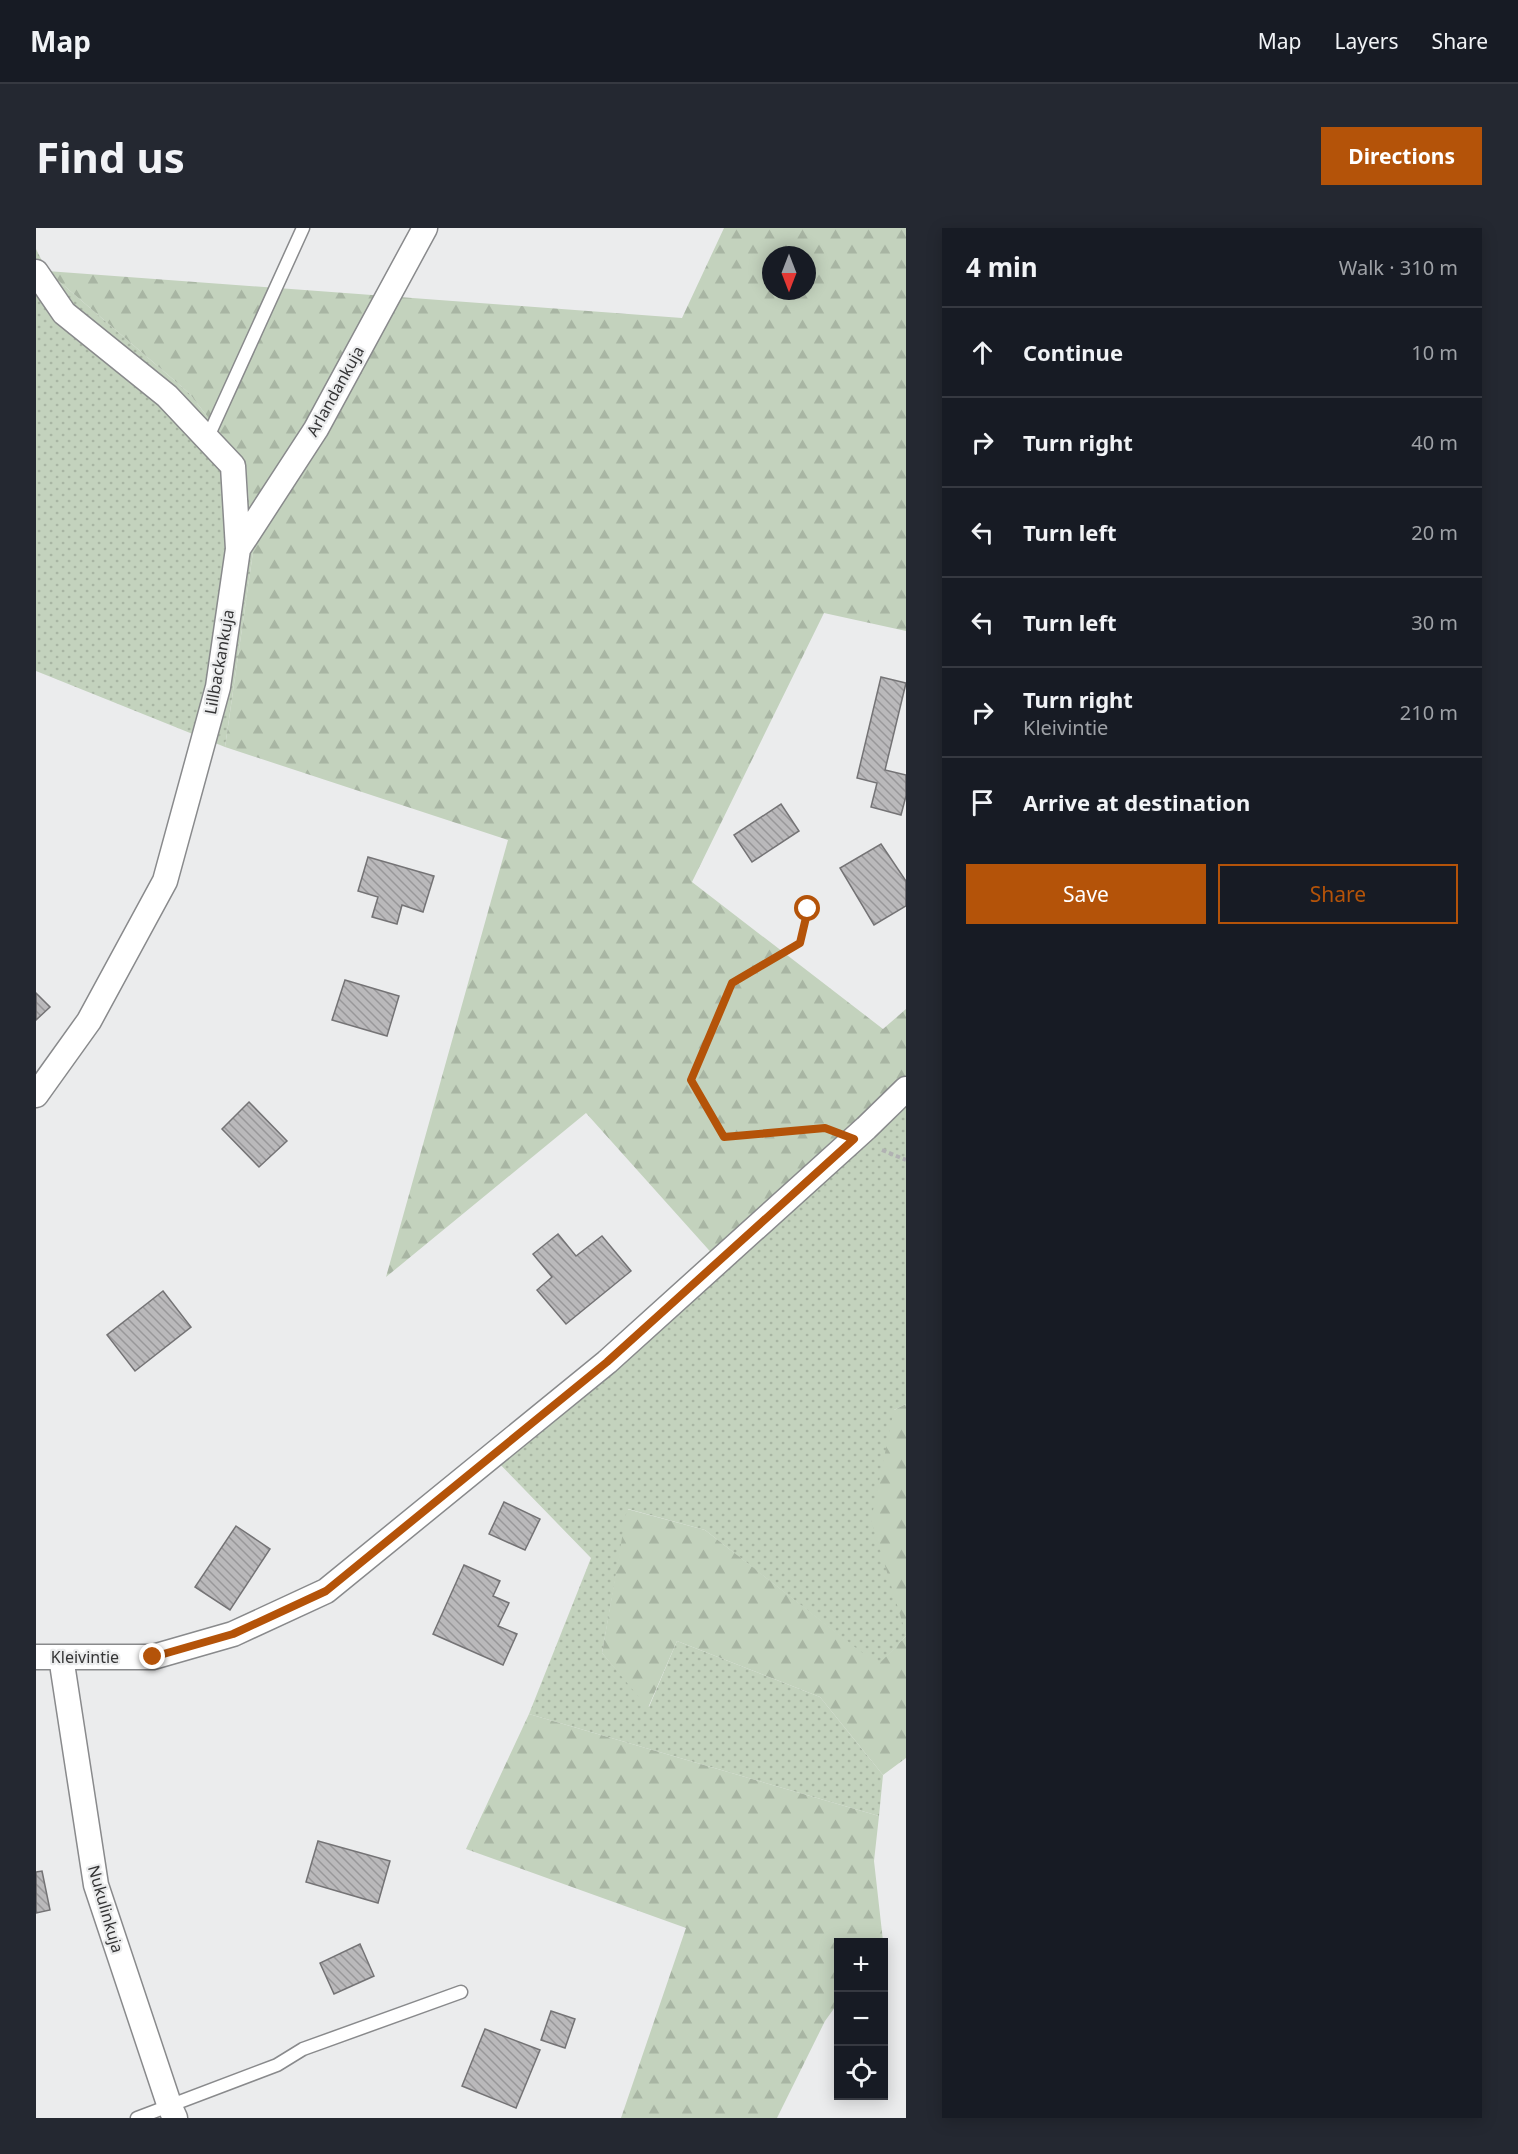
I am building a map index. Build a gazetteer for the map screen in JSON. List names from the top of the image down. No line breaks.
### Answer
{"streets":{"street":["Arlandankuja","Lillbackankuja","Kleivintie","Nukulinkuja"]},"crossings":[["Arlandankuja","Lillbackankuja"],["Kleivintie","Nukulinkuja"]],"north":"bottom","page":{"header":"Map","nav":["Map","Layers","Share"],"buttons":["Directions",["Save","Share"]],"title":"Find us","heading":["4 min","Walk · 310 m"],"list":[["Continue","10 m"],["Turn right","40 m"],["Turn left","20 m"],["Turn left","30 m"],["Turn right","Kleivintie","210 m"],"Arrive at destination"],"map_buttons":["+","−"]}}
